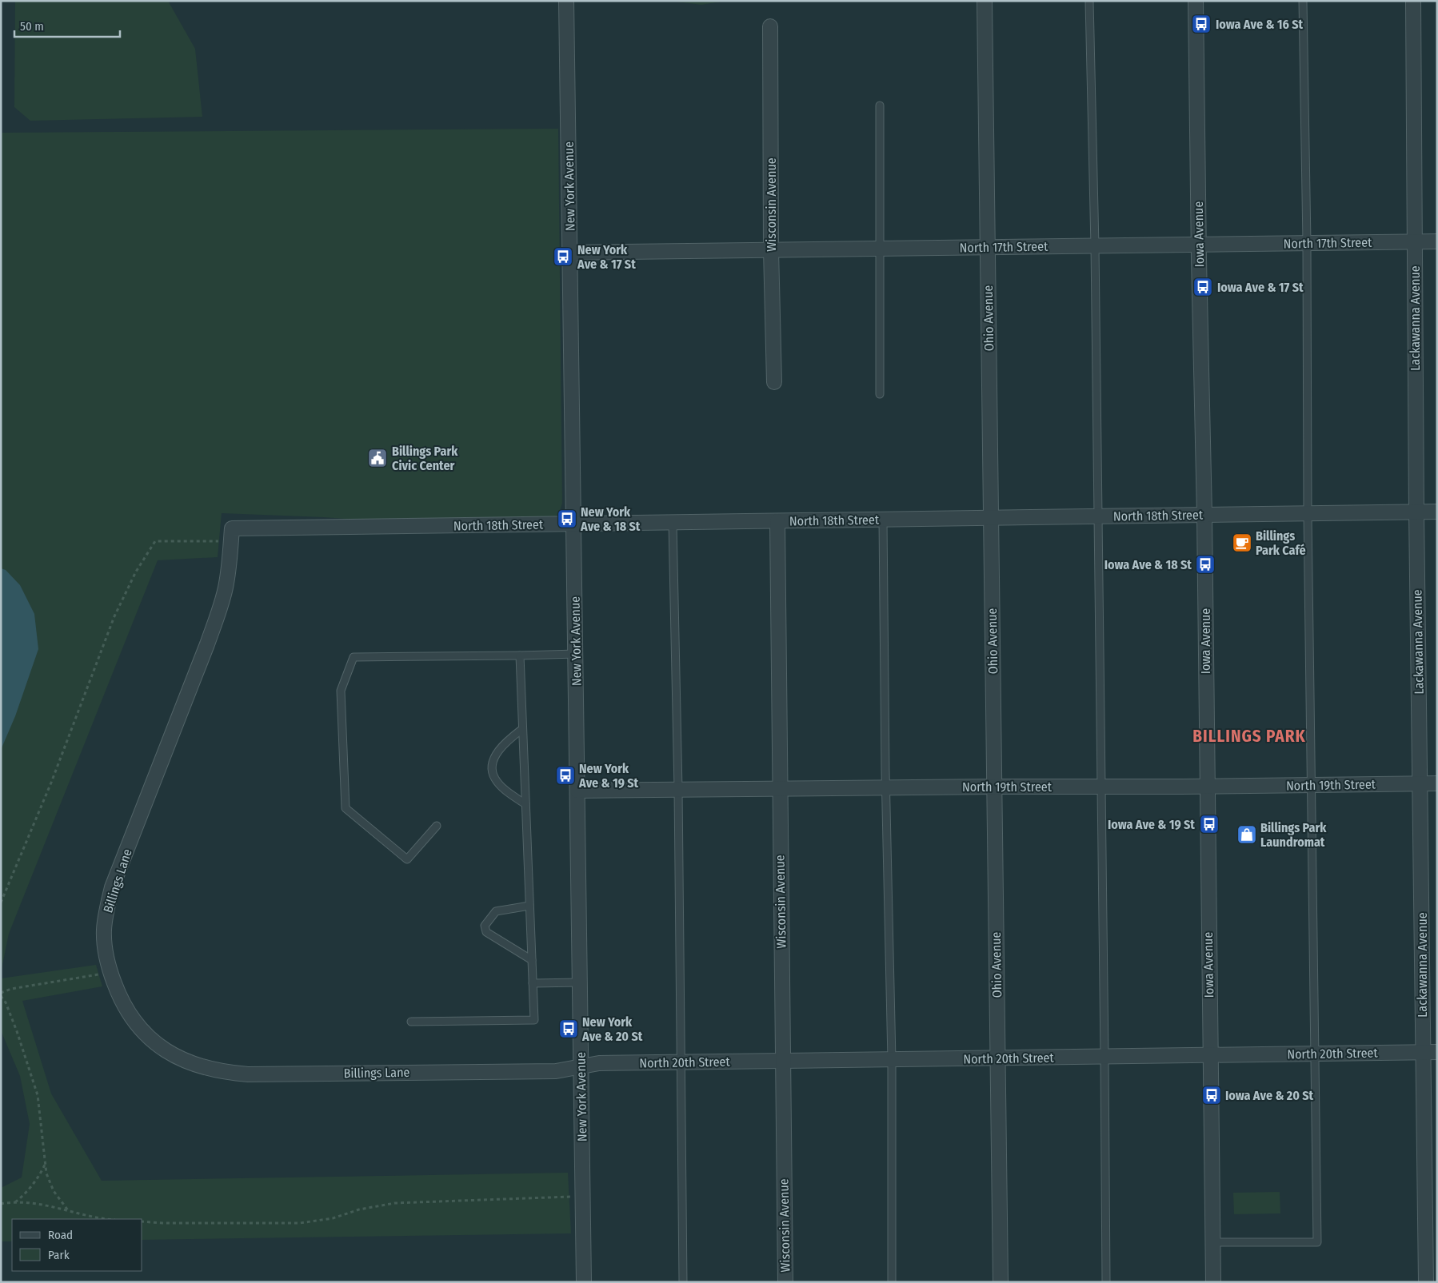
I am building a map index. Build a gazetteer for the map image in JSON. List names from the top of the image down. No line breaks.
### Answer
{"streets":{"street":["New York Avenue","Wisconsin Avenue","Iowa Avenue","North 17th Street","Ohio Avenue","Lackawanna Avenue","North 18th Street","North 19th Street","Billings Lane","North 20th Street"]},"crossings":[["New York Avenue","North 17th Street"],["New York Avenue","North 18th Street"],["New York Avenue","North 19th Street"],["New York Avenue","Billings Lane"],["New York Avenue","North 20th Street"],["Wisconsin Avenue","North 17th Street"],["Wisconsin Avenue","North 18th Street"],["Wisconsin Avenue","North 19th Street"],["Wisconsin Avenue","North 20th Street"],["Iowa Avenue","North 17th Street"],["Iowa Avenue","North 18th Street"],["Iowa Avenue","North 19th Street"],["Iowa Avenue","North 20th Street"],["North 17th Street","Ohio Avenue"],["North 17th Street","Lackawanna Avenue"],["Ohio Avenue","North 18th Street"],["Ohio Avenue","North 19th Street"],["Ohio Avenue","North 20th Street"],["Lackawanna Avenue","North 18th Street"],["Lackawanna Avenue","North 19th Street"],["Lackawanna Avenue","North 20th Street"],["North 18th Street","Billings Lane"],["Billings Lane","North 20th Street"]],"districts":["BILLINGS PARK"],"places":{"bus stop":["Iowa Ave & 16 St","New York Ave & 17 St","Iowa Ave & 17 St","New York Ave & 18 St","Iowa Ave & 18 St","New York Ave & 19 St","Iowa Ave & 19 St","New York Ave & 20 St","Iowa Ave & 20 St"],"public building":["Billings Park Civic Center"],"cafe":["Billings Park Café"],"shop":["Billings Park Laundromat"]},"legend":["Road","Park"],"scale_bar":"50 m"}
